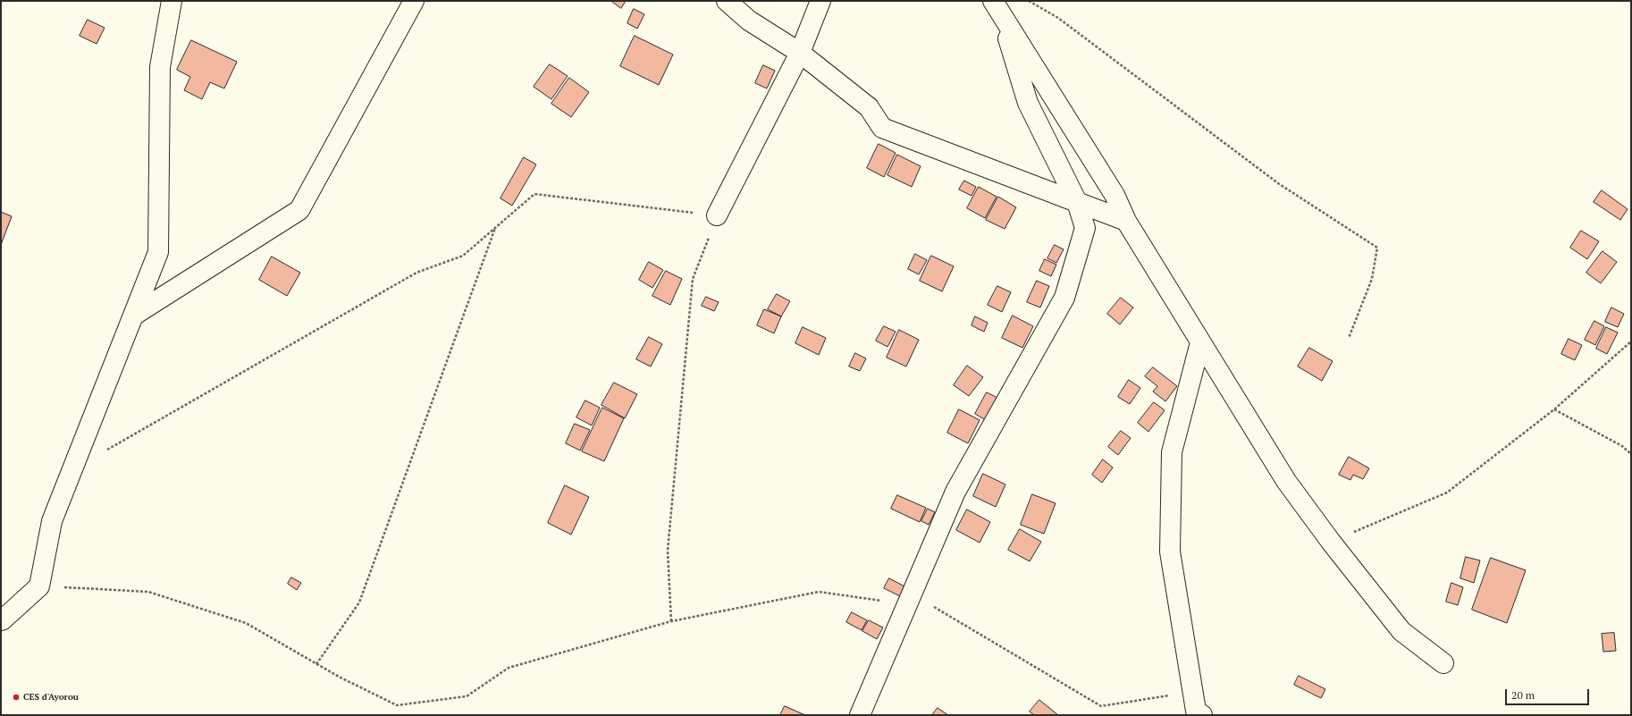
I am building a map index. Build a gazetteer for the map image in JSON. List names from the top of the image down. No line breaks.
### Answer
{"places":["CES d'Ayorou"],"scale_bar":"20 m"}
